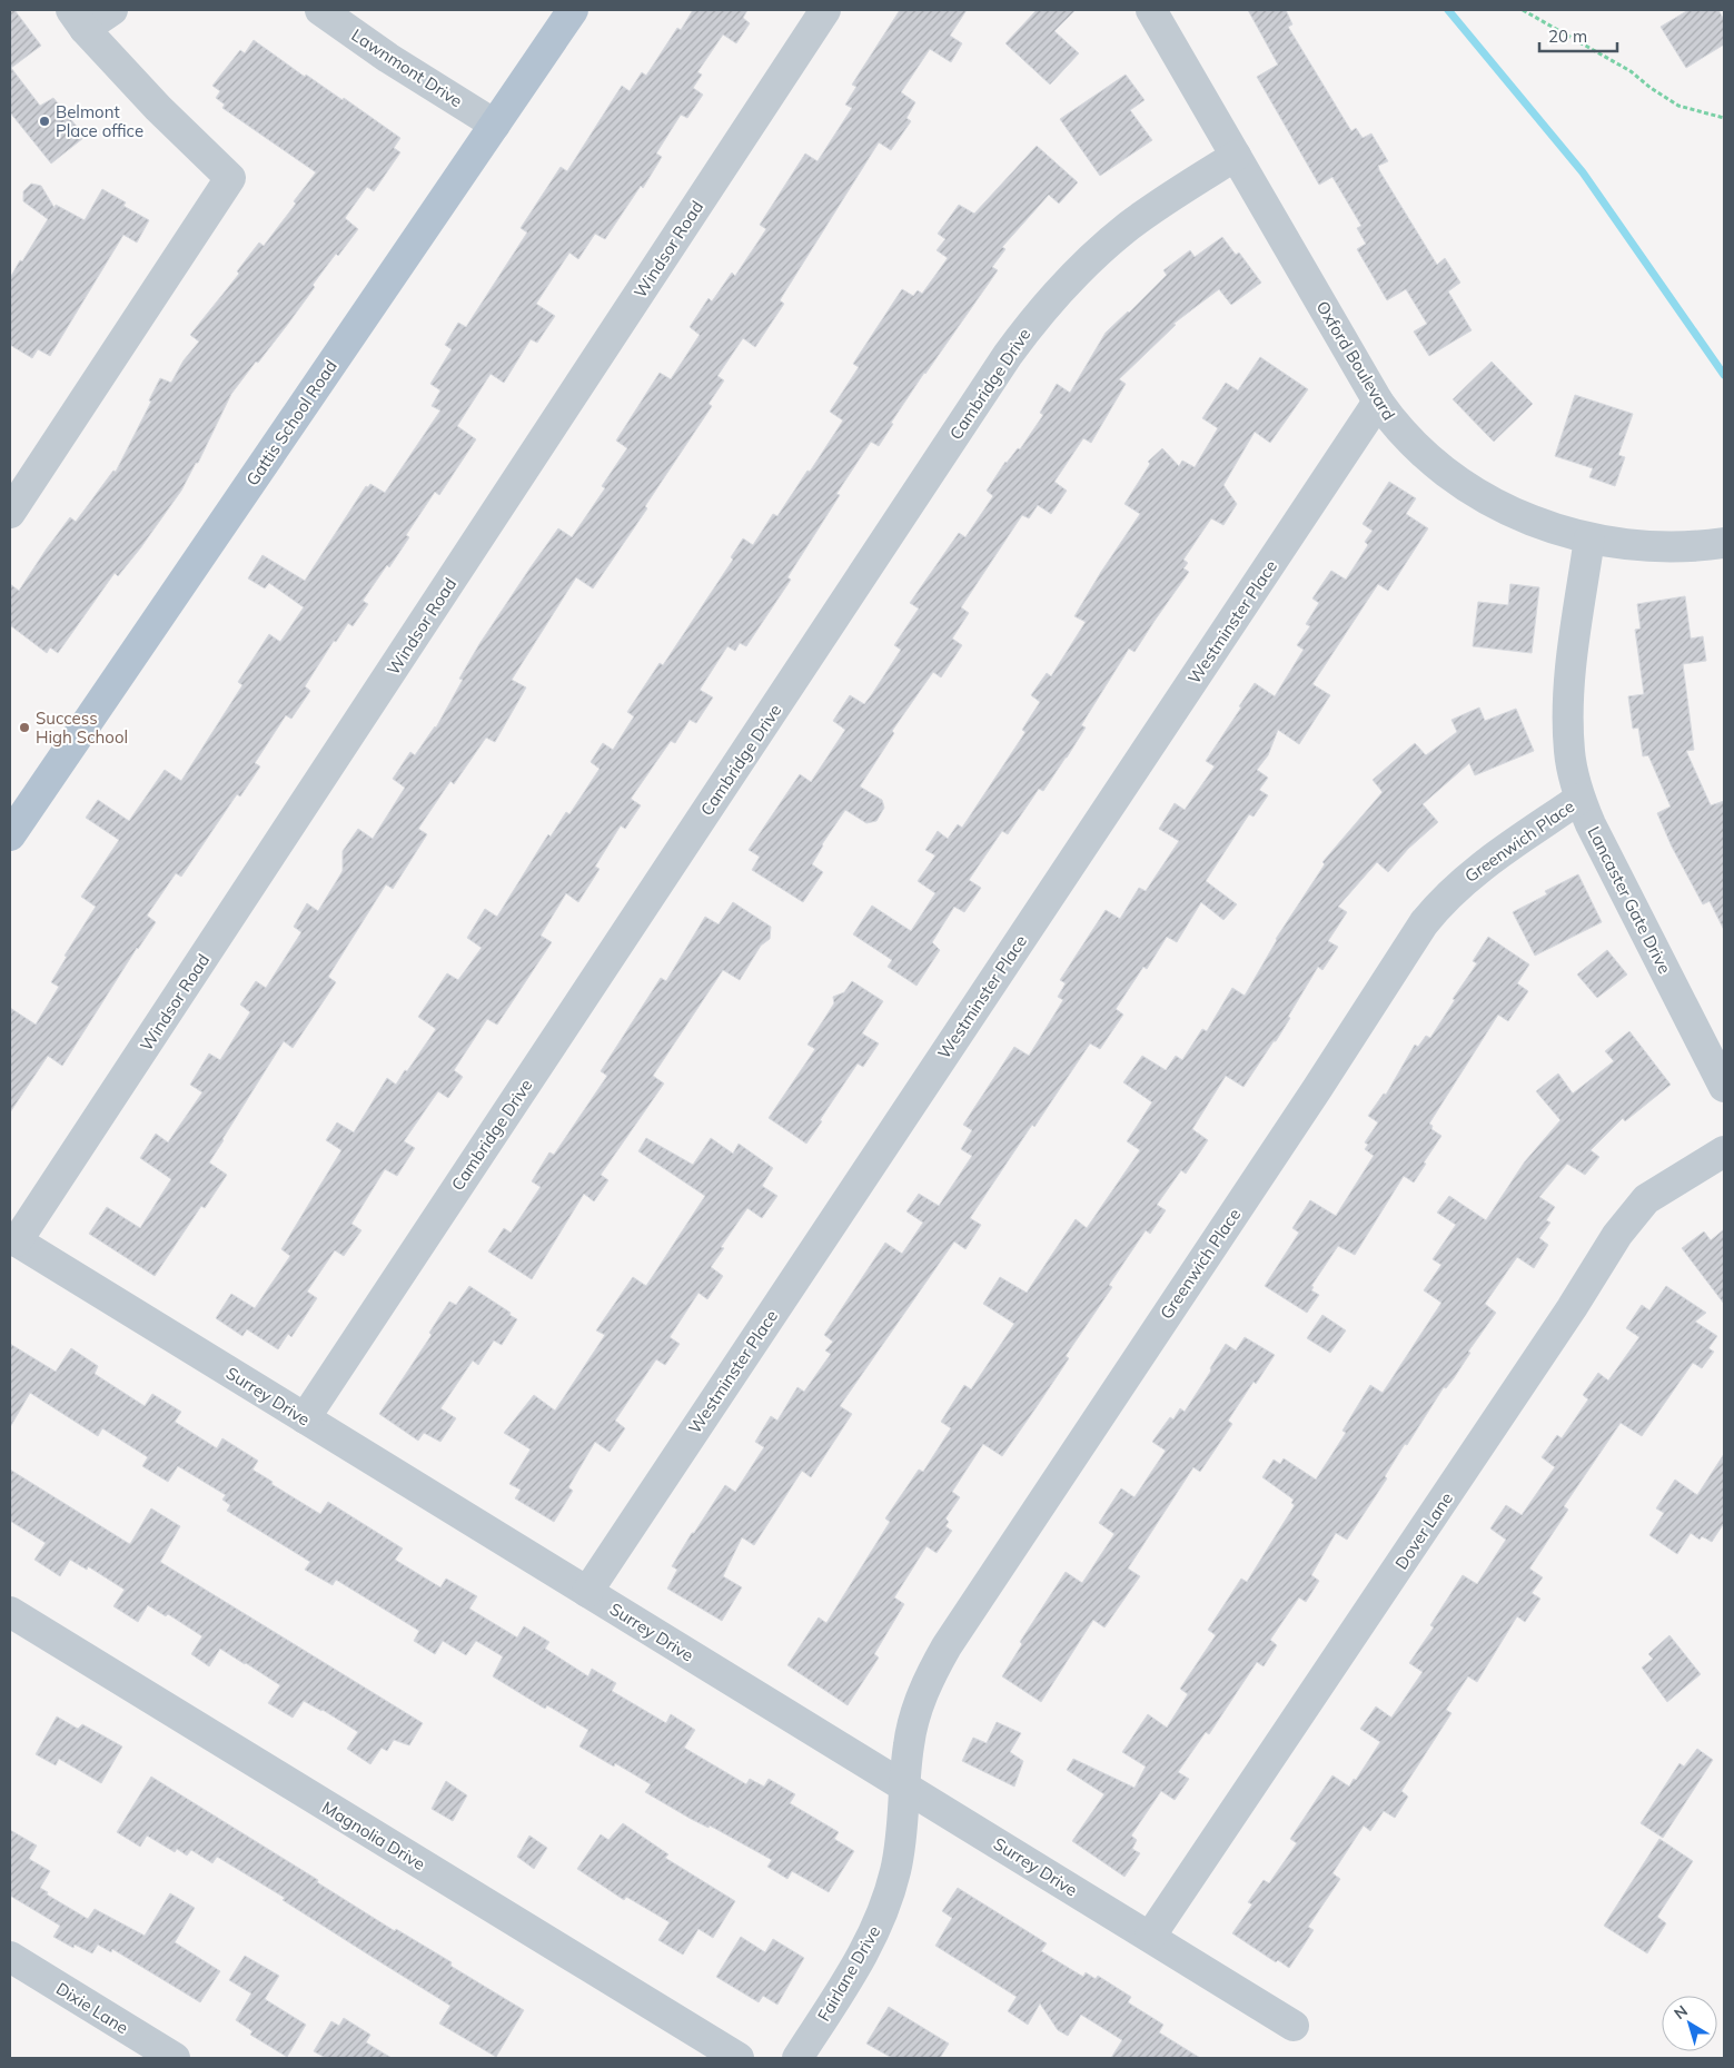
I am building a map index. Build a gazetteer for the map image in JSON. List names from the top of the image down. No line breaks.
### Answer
{"streets":{"main road":["Gattis School Road"],"street":["Lawnmont Drive","Windsor Road","Oxford Boulevard","Cambridge Drive","Westminster Place","Greenwich Place","Lancaster Gate Drive","Surrey Drive","Dover Lane","Magnolia Drive","Fairlane Drive","Dixie Lane"]},"crossings":[["Lawnmont Drive","Gattis School Road"],["Windsor Road","Surrey Drive"],["Oxford Boulevard","Cambridge Drive"],["Oxford Boulevard","Westminster Place"],["Oxford Boulevard","Lancaster Gate Drive"],["Cambridge Drive","Surrey Drive"],["Westminster Place","Surrey Drive"],["Greenwich Place","Lancaster Gate Drive"],["Greenwich Place","Surrey Drive"],["Greenwich Place","Fairlane Drive"],["Surrey Drive","Dover Lane"],["Surrey Drive","Fairlane Drive"]],"places":["Belmont Place office","Success High School"],"scale_bar":"20 m","north":"top left"}
